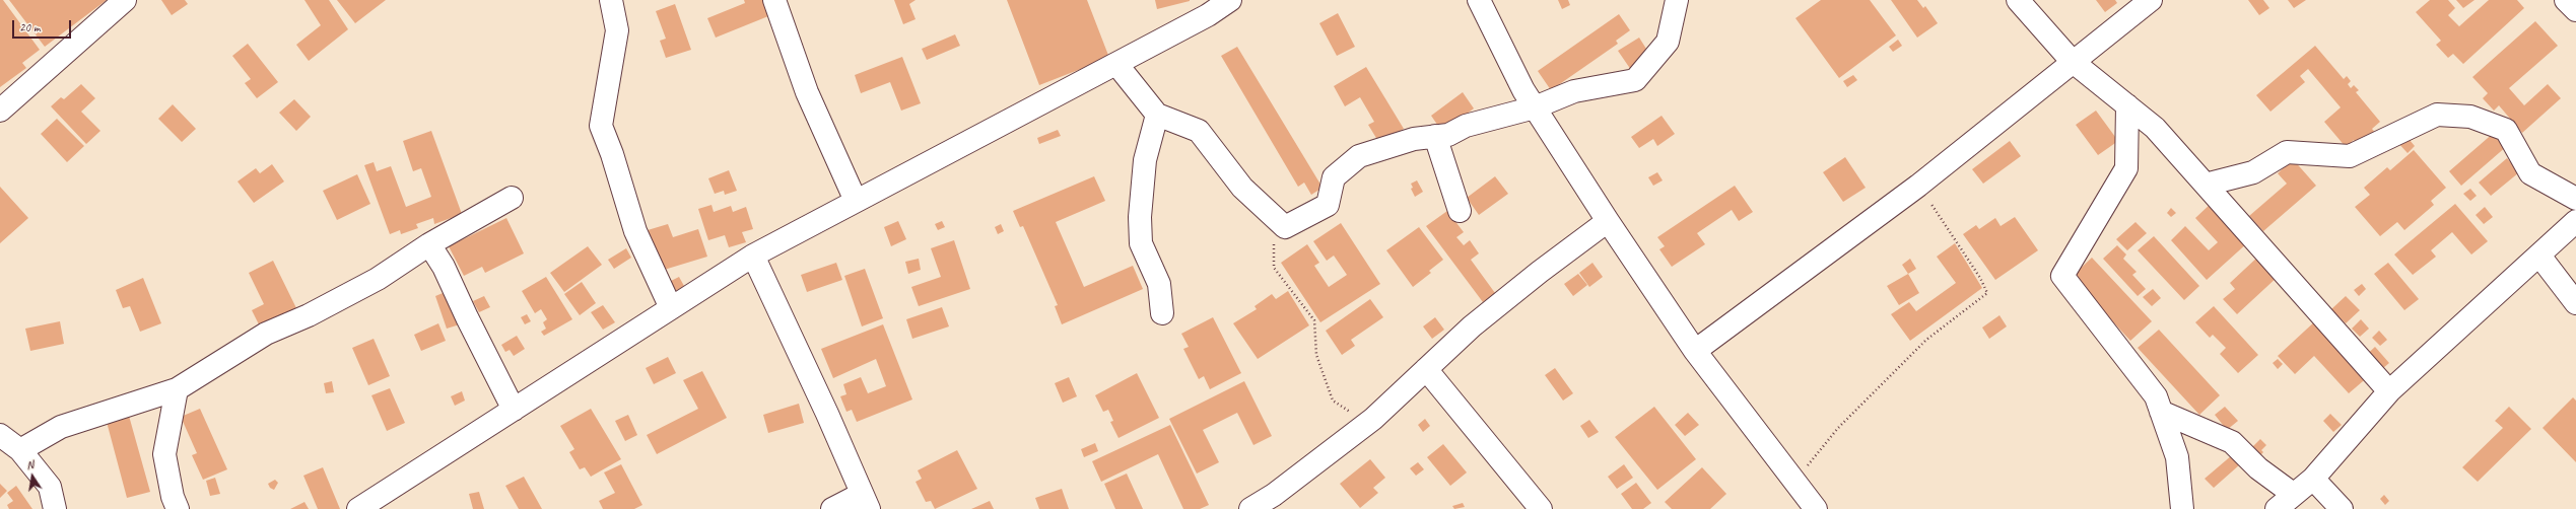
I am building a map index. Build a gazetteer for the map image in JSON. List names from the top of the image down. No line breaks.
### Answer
{"scale_bar":"20 m","north":"top"}
